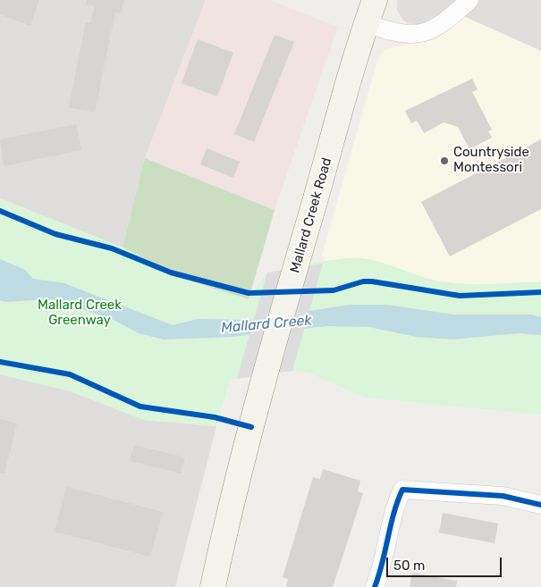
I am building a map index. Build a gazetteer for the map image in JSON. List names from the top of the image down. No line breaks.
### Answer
{"streets":{"main road":["Mallard Creek Road"]},"water":["Mallard Creek"],"parks":["Mallard Creek Greenway"],"places":["Countryside Montessori"],"scale_bar":"50 m"}
